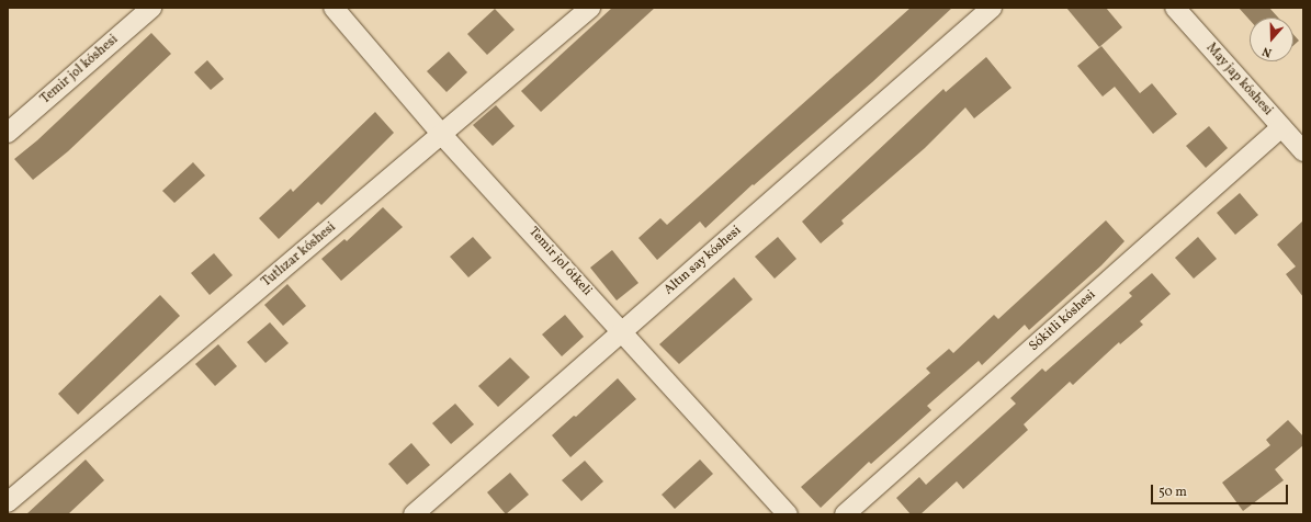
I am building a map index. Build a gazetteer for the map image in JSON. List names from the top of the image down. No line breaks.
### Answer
{"streets":{"street":["Temir jol kóshesi","May jap kóshesi","Tutlızar kóshesi","Altın say kóshesi","Temir jol ótkeli","Sókitli kóshesi"]},"crossings":[["May jap kóshesi","Sókitli kóshesi"],["Tutlızar kóshesi","Temir jol ótkeli"],["Altın say kóshesi","Temir jol ótkeli"]],"scale_bar":"50 m","north":"bottom"}
